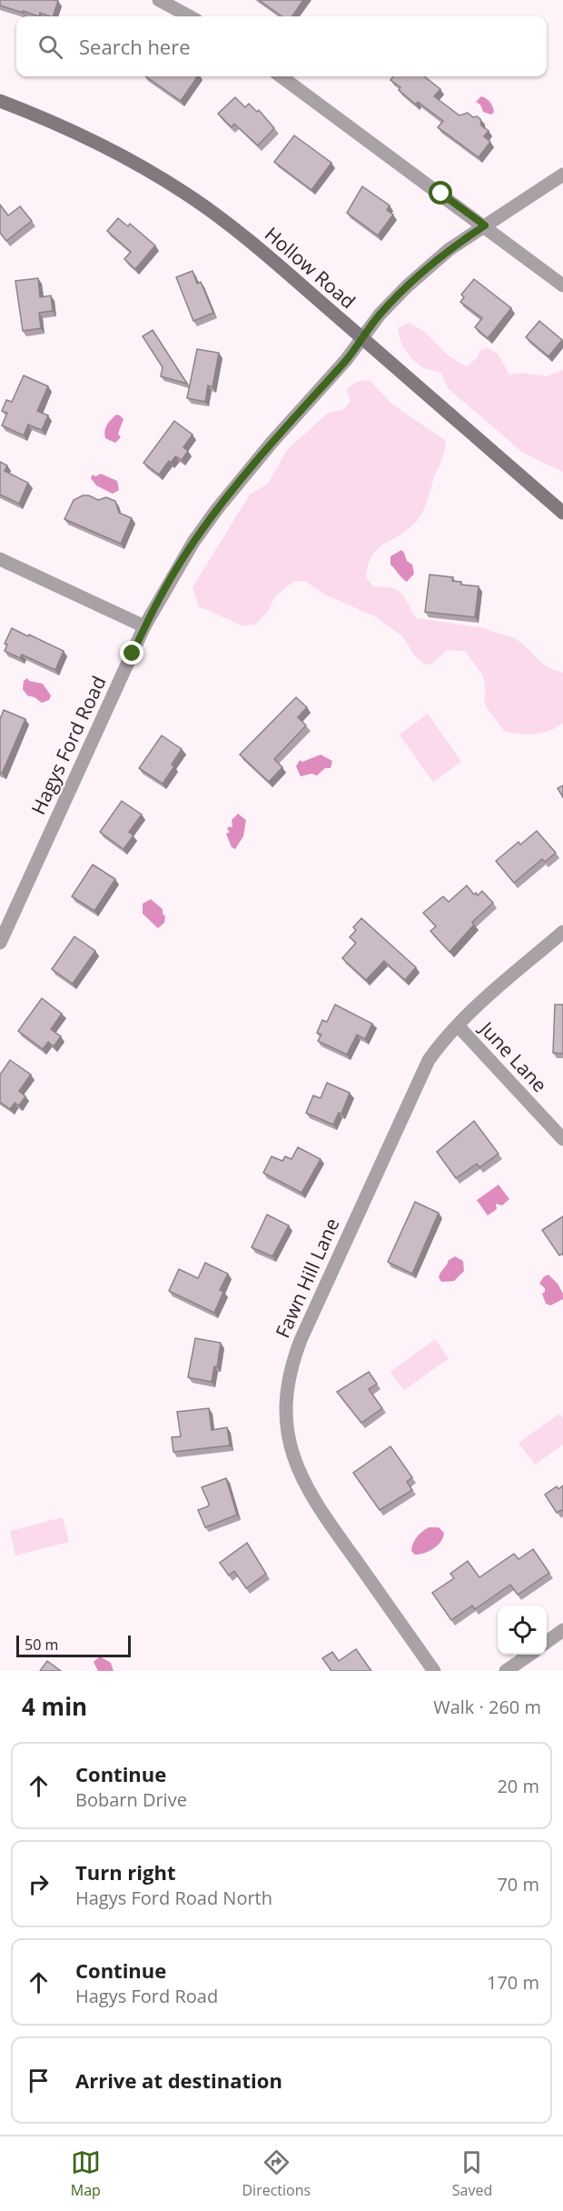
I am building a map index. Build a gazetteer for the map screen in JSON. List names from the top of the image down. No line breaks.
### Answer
{"streets":{"main road":["Hollow Road"],"street":["Hagys Ford Road","June Lane","Fawn Hill Lane"]},"crossings":[["Hollow Road","Hagys Ford Road"],["June Lane","Fawn Hill Lane"]],"scale_bar":"50 m","page":{"search":"Search here","scale":"50 m","heading":["4 min","Walk · 260 m"],"list":[["Continue","Bobarn Drive","20 m"],["Turn right","Hagys Ford Road North","70 m"],["Continue","Hagys Ford Road","170 m"],"Arrive at destination"],"nav":["Map","Directions","Saved"]}}
